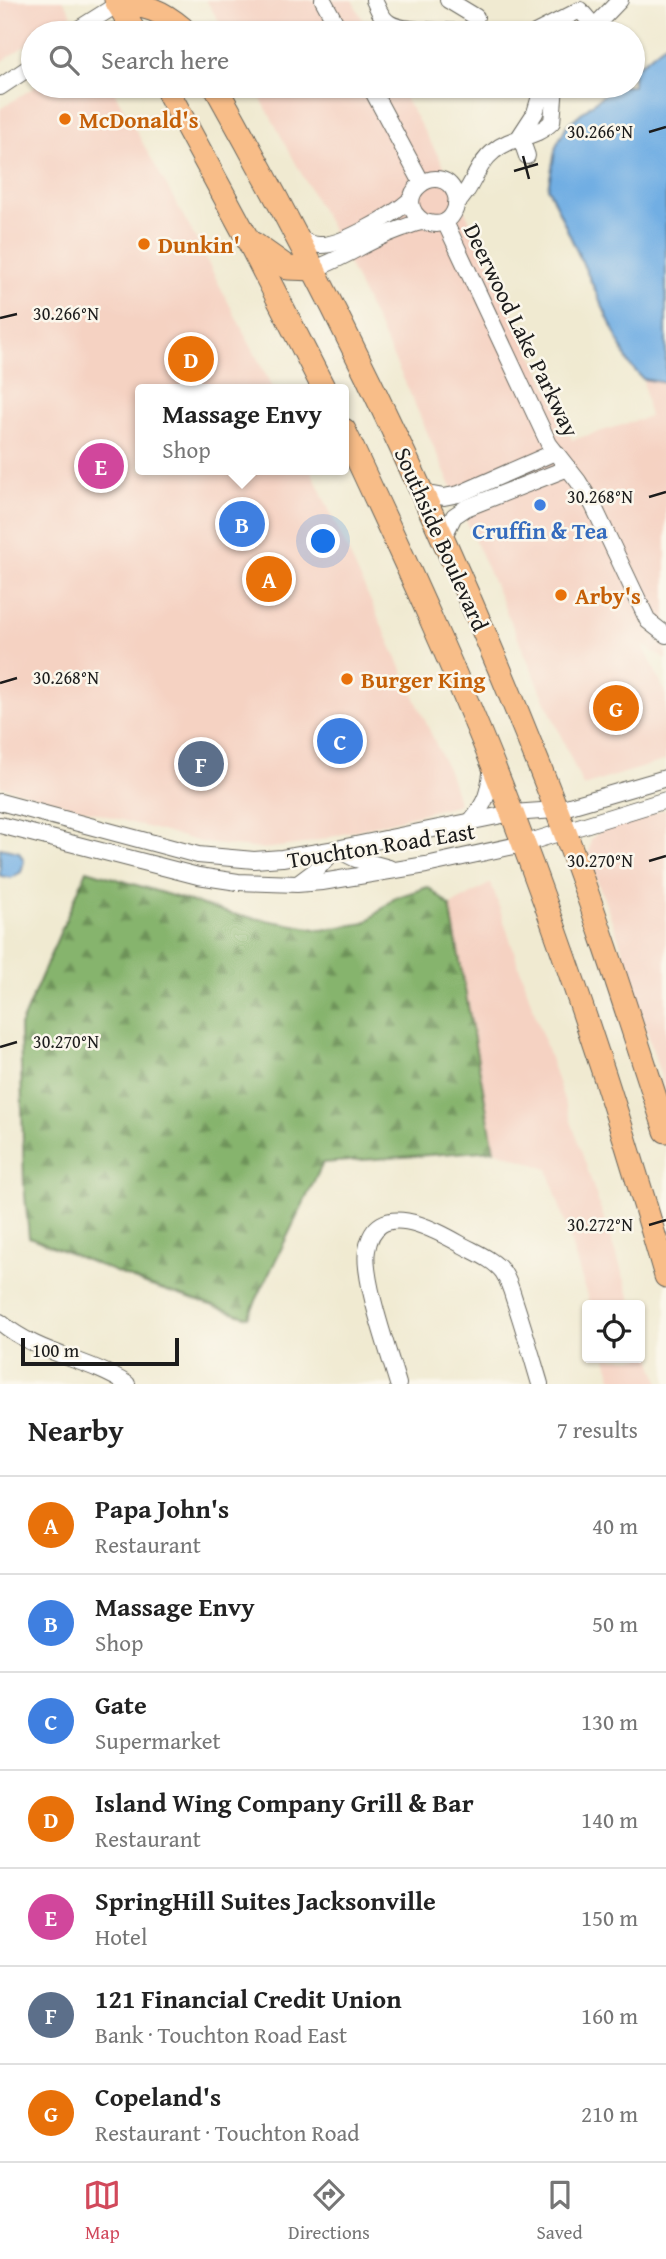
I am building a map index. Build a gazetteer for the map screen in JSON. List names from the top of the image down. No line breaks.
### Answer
{"streets":{"highway":["Southside Boulevard"],"street":["Deerwood Lake Parkway","Touchton Road East"]},"crossings":[["Southside Boulevard","Touchton Road East"]],"places":["McDonald's","Dunkin'","Cruffin & Tea","Arby's","Burger King"],"scale_bar":"100 m","page":{"search":"Search here","pins":["D","E","B","A","G","C","F"],"popup":["Massage Envy","Shop"],"scale":"100 m","heading":["Nearby","7 results"],"list":[{"mark":"A","name":"Papa John's","note":"Restaurant","value":"40 m"},{"mark":"B","name":"Massage Envy","note":"Shop","value":"50 m"},{"mark":"C","name":"Gate","note":"Supermarket","value":"130 m"},{"mark":"D","name":"Island Wing Company Grill & Bar","note":"Restaurant","value":"140 m"},{"mark":"E","name":"SpringHill Suites Jacksonville","note":"Hotel","value":"150 m"},{"mark":"F","name":"121 Financial Credit Union","note":"Bank · Touchton Road East","value":"160 m"},{"mark":"G","name":"Copeland's","note":"Restaurant · Touchton Road","value":"210 m"}],"nav":["Map","Directions","Saved"]},"coordinates":["30.266°N","30.268°N","30.270°N","30.272°N"]}
